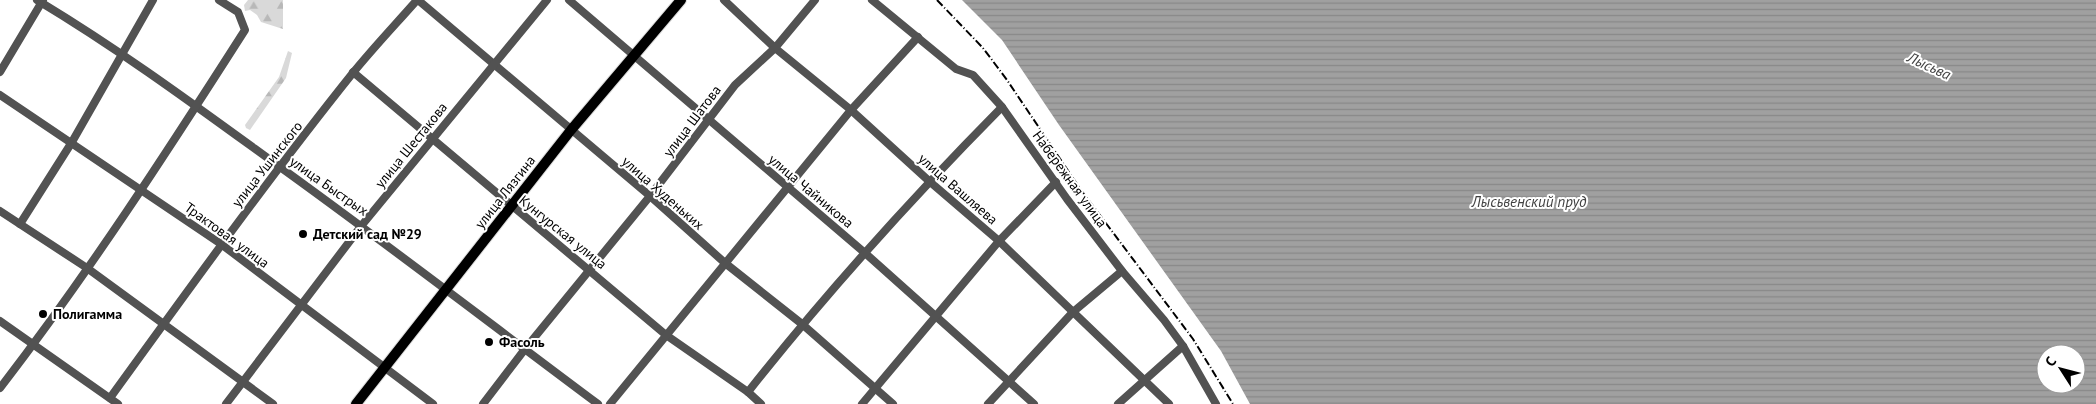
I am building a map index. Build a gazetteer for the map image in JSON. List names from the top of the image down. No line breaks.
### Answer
{"streets":{"main road":["улица Лязгина"],"street":["улица Шатова","улица Шестакова","улица Ушинского","Набережная улица","улица Быстрых","улица Вашляева","улица Чайникова","улица Худеньких","Кунгурская улица","Трактовая улица"]},"crossings":[["улица Шатова","улица Быстрых"],["улица Шатова","улица Вашляева"],["улица Шатова","улица Чайникова"],["улица Шатова","улица Худеньких"],["улица Шатова","Кунгурская улица"],["улица Шестакова","улица Быстрых"],["улица Шестакова","улица Худеньких"],["улица Шестакова","Кунгурская улица"],["улица Шестакова","Трактовая улица"],["улица Ушинского","улица Быстрых"],["улица Ушинского","улица Худеньких"],["улица Ушинского","Кунгурская улица"],["улица Ушинского","Трактовая улица"],["улица Быстрых","улица Лязгина"],["улица Чайникова","улица Лязгина"],["улица Лязгина","улица Худеньких"],["улица Лязгина","Кунгурская улица"],["улица Лязгина","Трактовая улица"]],"water":["Лысьва","Лысьвенский пруд"],"places":["Детский сад №29","Полигамма","Фасоль"],"north":"top left"}
